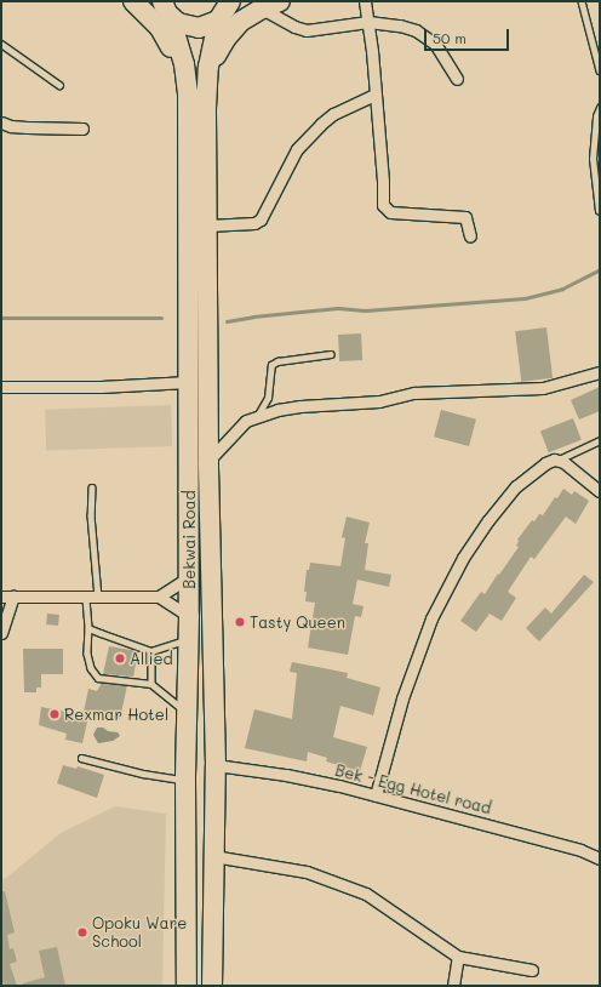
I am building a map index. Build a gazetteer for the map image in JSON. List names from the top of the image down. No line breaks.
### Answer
{"streets":{"highway":["Bekwai Road"],"street":["Bek - Egg Hotel road"]},"crossings":[["Bekwai Road","Bek - Egg Hotel road"]],"places":["Tasty Queen","Allied","Rexmar Hotel","Opoku Ware School"],"scale_bar":"50 m"}
